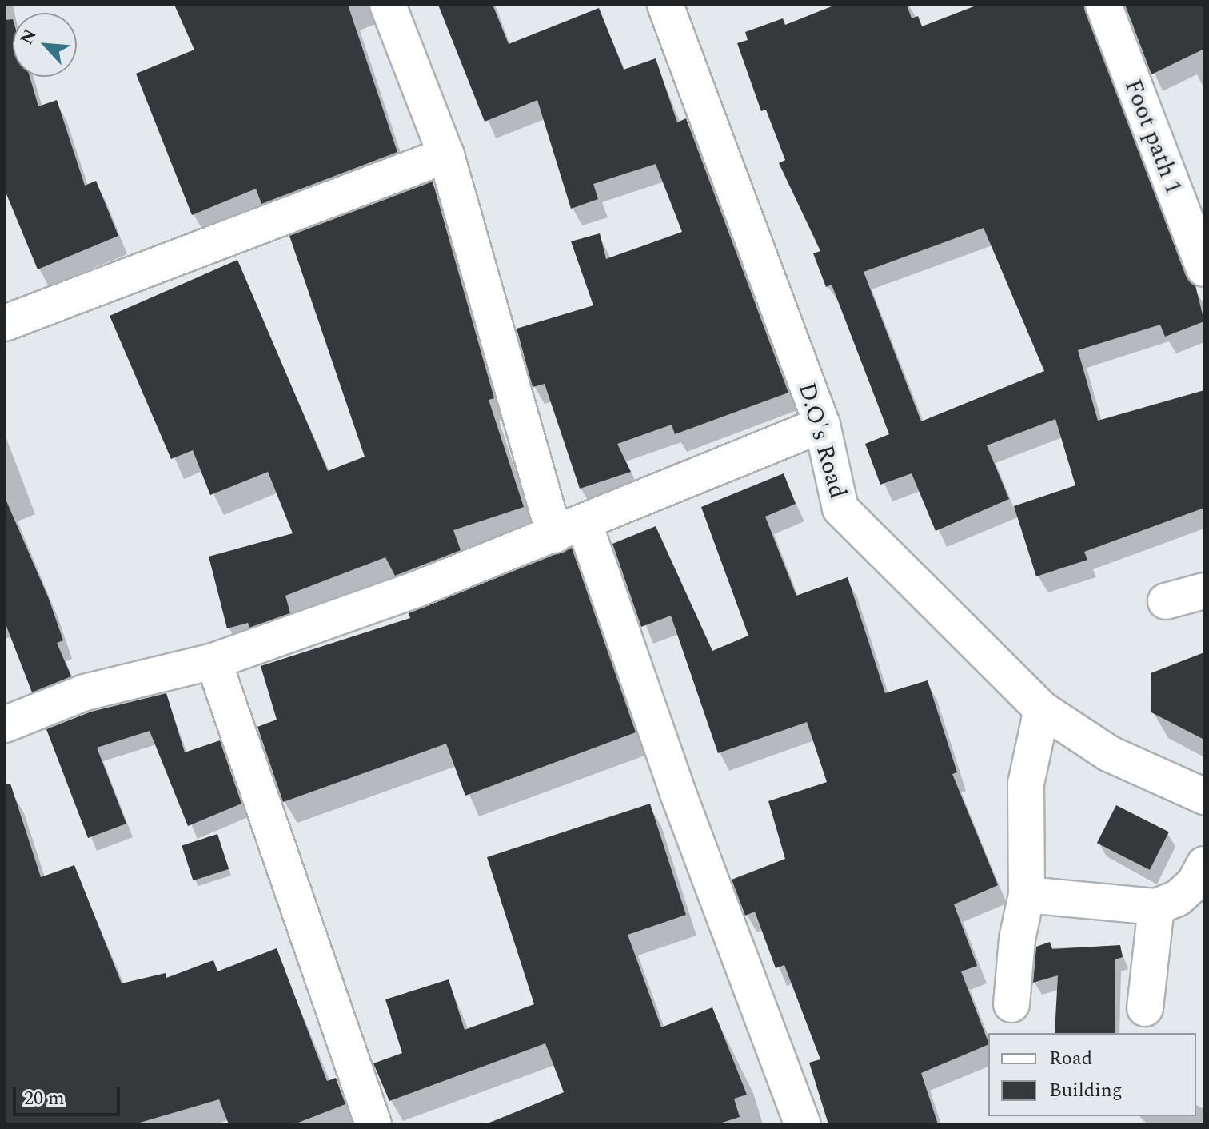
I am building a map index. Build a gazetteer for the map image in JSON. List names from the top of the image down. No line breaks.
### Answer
{"streets":{"street":["Foot path 1","D.O's Road"]},"legend":["Road","Building"],"scale_bar":"20 m","north":"top left"}
